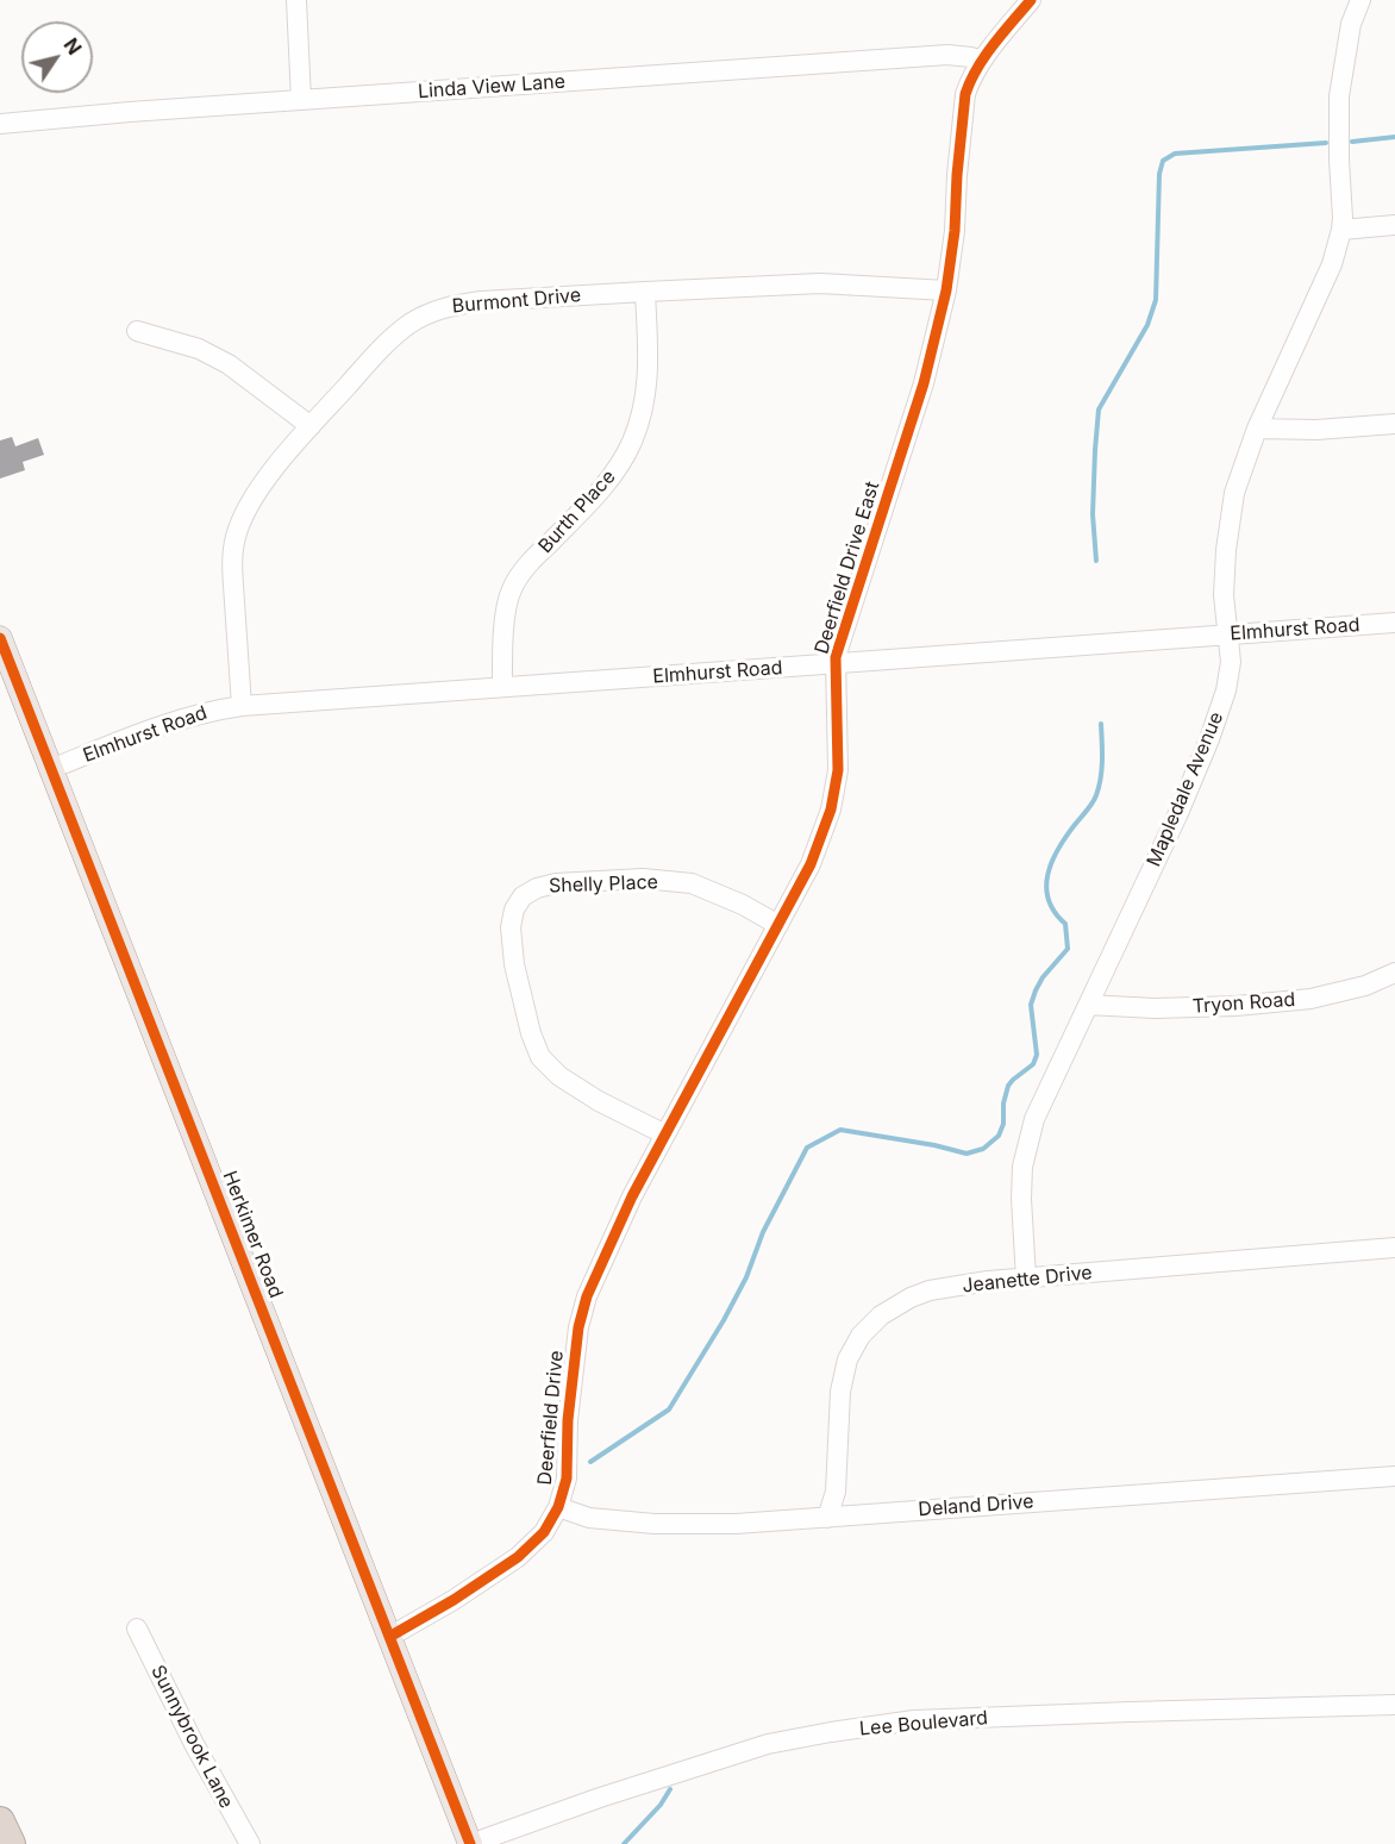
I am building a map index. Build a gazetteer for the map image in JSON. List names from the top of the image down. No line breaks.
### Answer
{"streets":{"main road":["Herkimer Road"],"street":["Linda View Lane","Burmont Drive","Burth Place","Deerfield Drive East","Elmhurst Road","Mapledale Avenue","Shelly Place","Tryon Road","Jeanette Drive","Deerfield Drive","Deland Drive","Lee Boulevard","Sunnybrook Lane"]},"crossings":[["Linda View Lane","Deerfield Drive East"],["Burmont Drive","Burth Place"],["Burmont Drive","Deerfield Drive East"],["Burmont Drive","Elmhurst Road"],["Burth Place","Elmhurst Road"],["Deerfield Drive East","Elmhurst Road"],["Deerfield Drive East","Shelly Place"],["Deerfield Drive East","Deerfield Drive"],["Elmhurst Road","Mapledale Avenue"],["Elmhurst Road","Herkimer Road"],["Mapledale Avenue","Tryon Road"],["Mapledale Avenue","Jeanette Drive"],["Shelly Place","Deerfield Drive"],["Herkimer Road","Deerfield Drive"],["Herkimer Road","Lee Boulevard"],["Jeanette Drive","Deland Drive"],["Deerfield Drive","Deland Drive"]],"north":"top right"}
